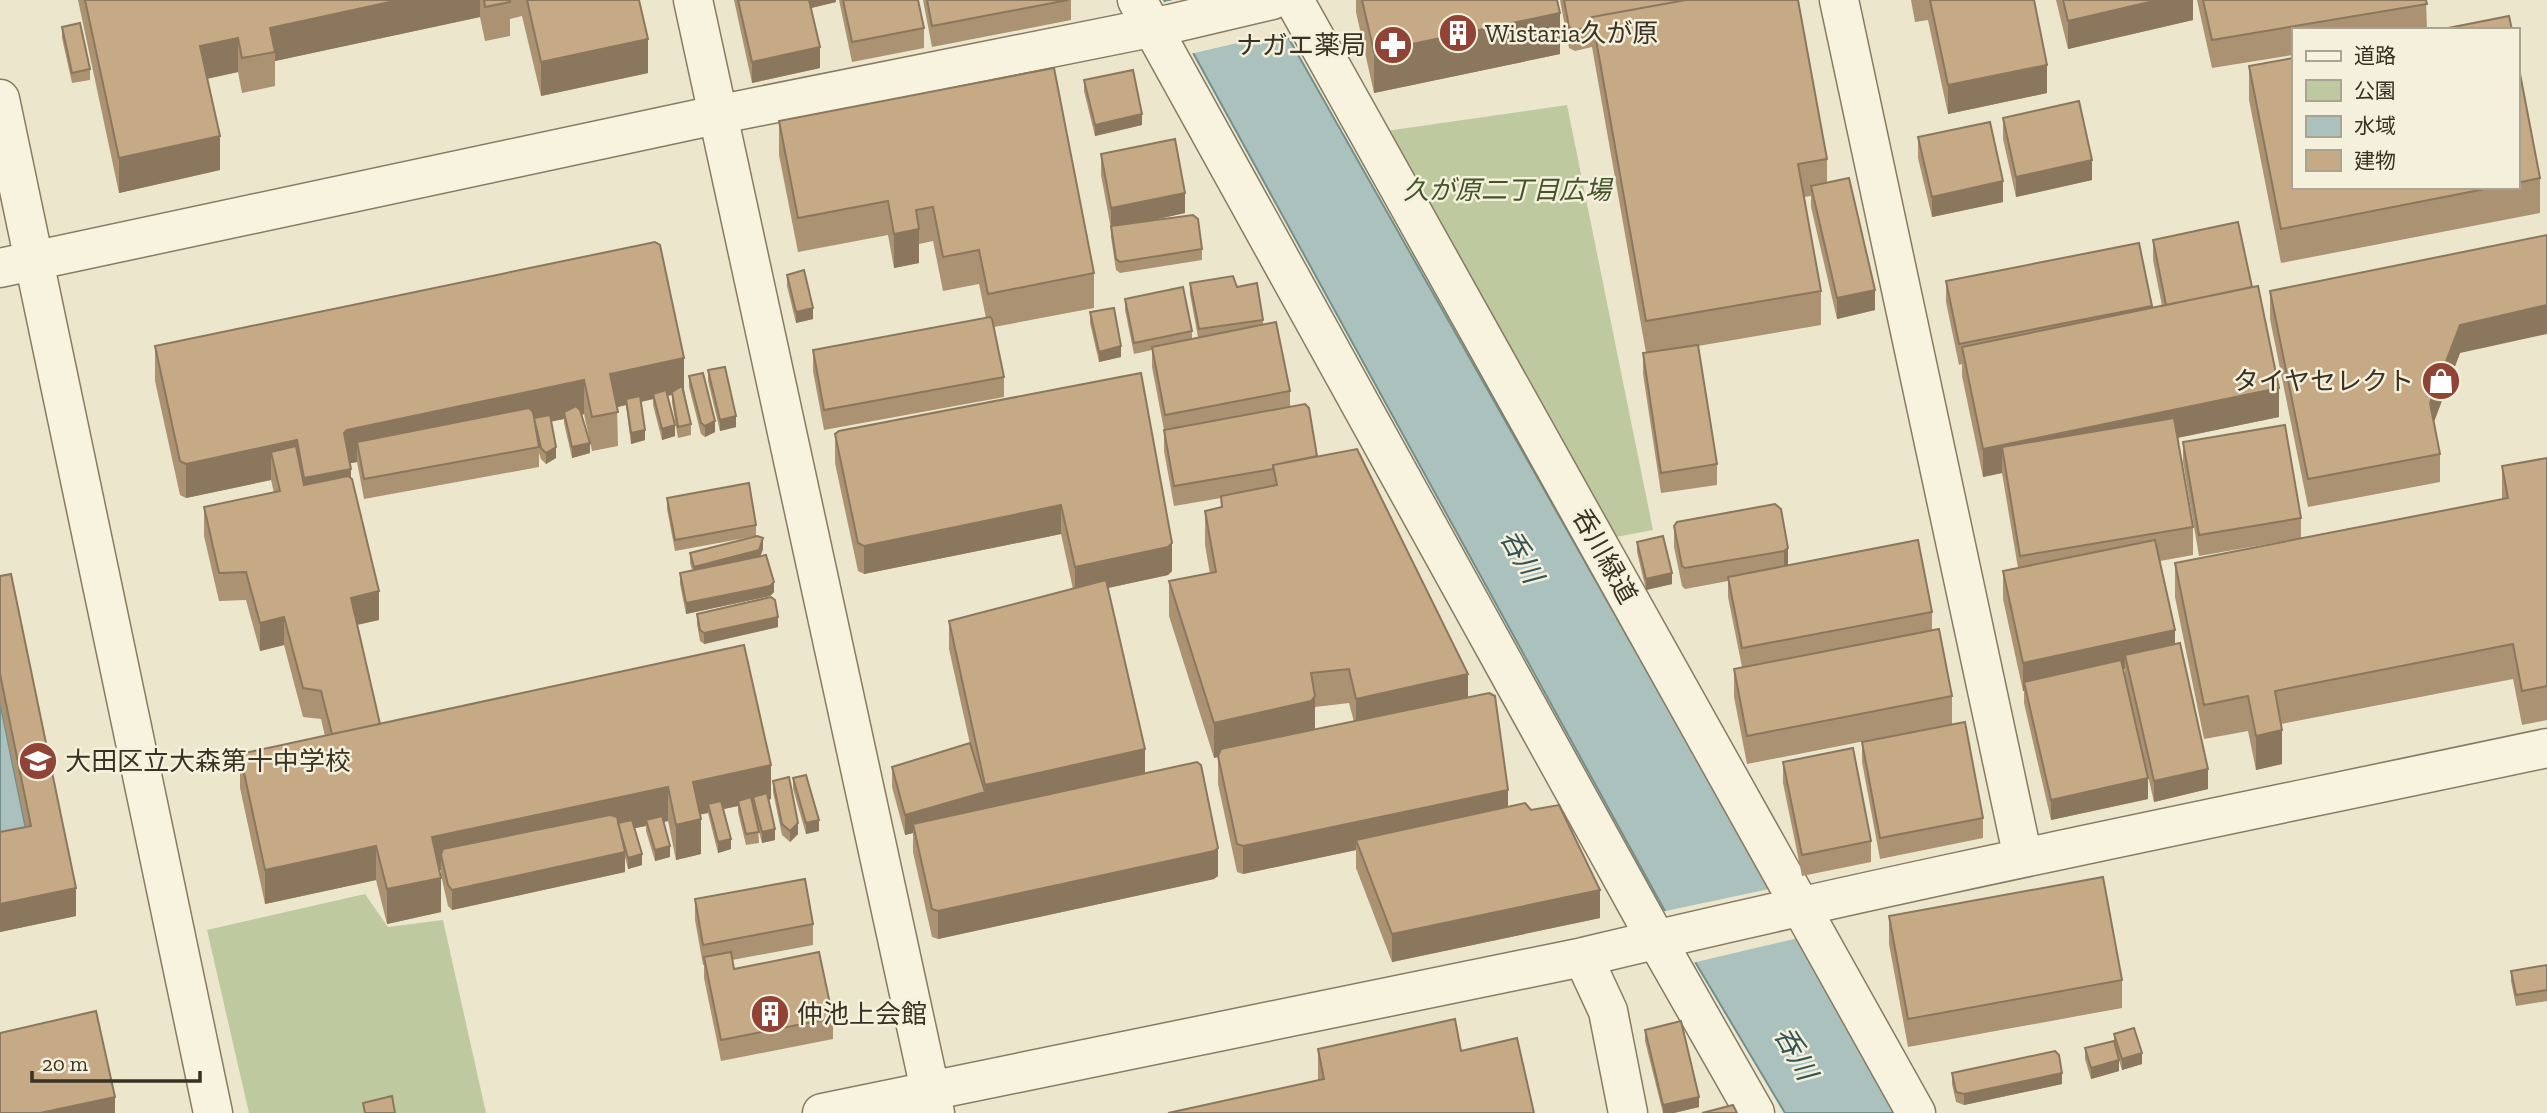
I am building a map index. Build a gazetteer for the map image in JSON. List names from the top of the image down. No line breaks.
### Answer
{"streets":{"street":["呑川緑道"]},"water":["呑川"],"parks":["久が原二丁目広場"],"places":{"building":["Wistaria久が原","仲池上会館"],"pharmacy":["ナガエ薬局"],"shop":["タイヤセレクト"],"school or university":["大田区立大森第十中学校"]},"legend":["道路","公園","水域","建物"],"scale_bar":"20 m"}
